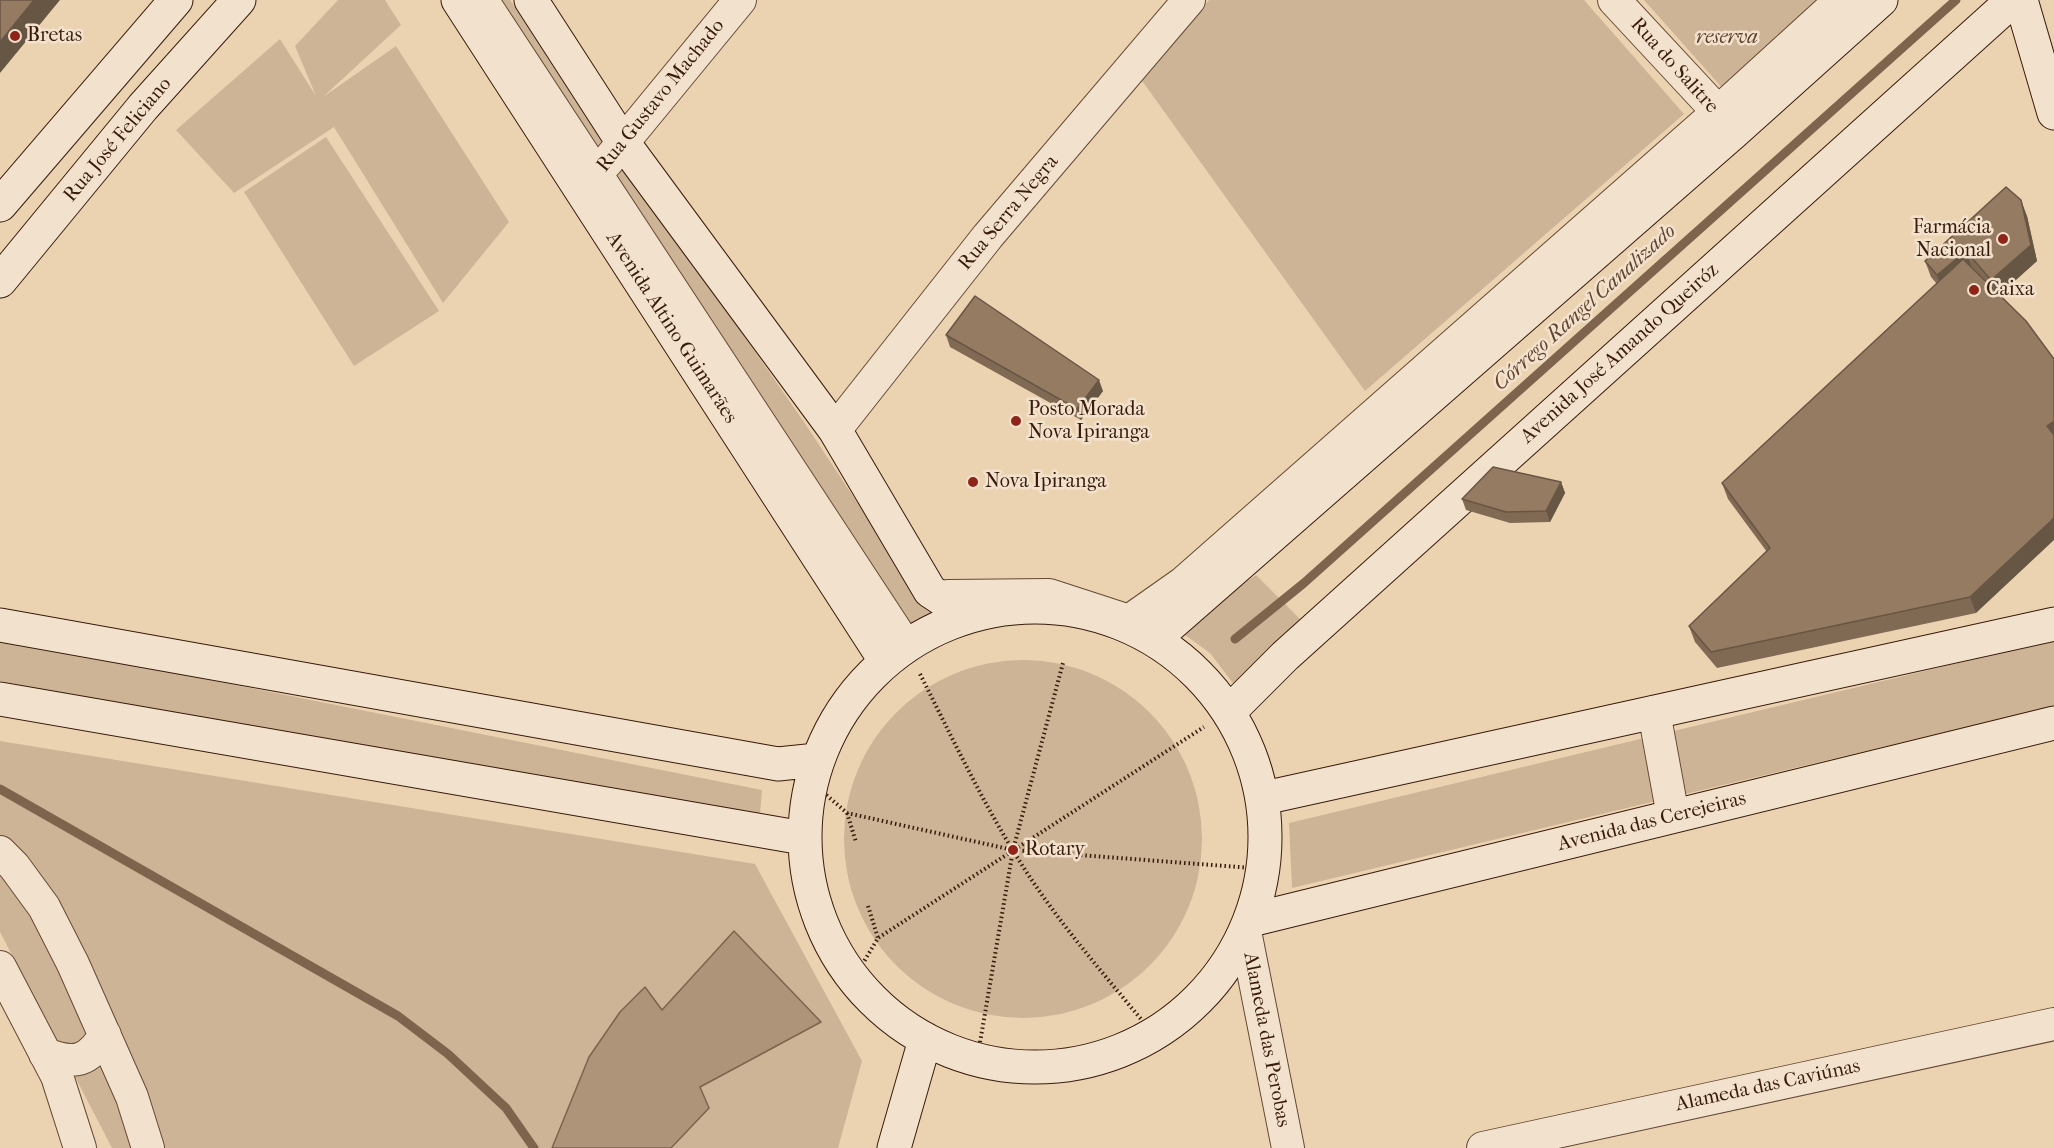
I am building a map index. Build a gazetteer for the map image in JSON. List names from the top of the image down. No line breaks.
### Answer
{"streets":{"main road":["Rua José Feliciano","Avenida Altino Guimarães","Avenida José Amando Queiróz","Avenida das Cerejeiras"],"street":["Rua do Salitre","Rua Gustavo Machado","Rua Serra Negra","Alameda das Perobas","Alameda das Caviúnas"]},"crossings":[["Rua Gustavo Machado","Avenida Altino Guimarães"],["Avenida das Cerejeiras","Alameda das Perobas"]],"water":["Córrego Rangel Canalizado"],"parks":["reserva"],"places":["Bretas","Farmácia Nacional","Caixa","Posto Morada Nova Ipiranga","Nova Ipiranga","Rotary"]}
